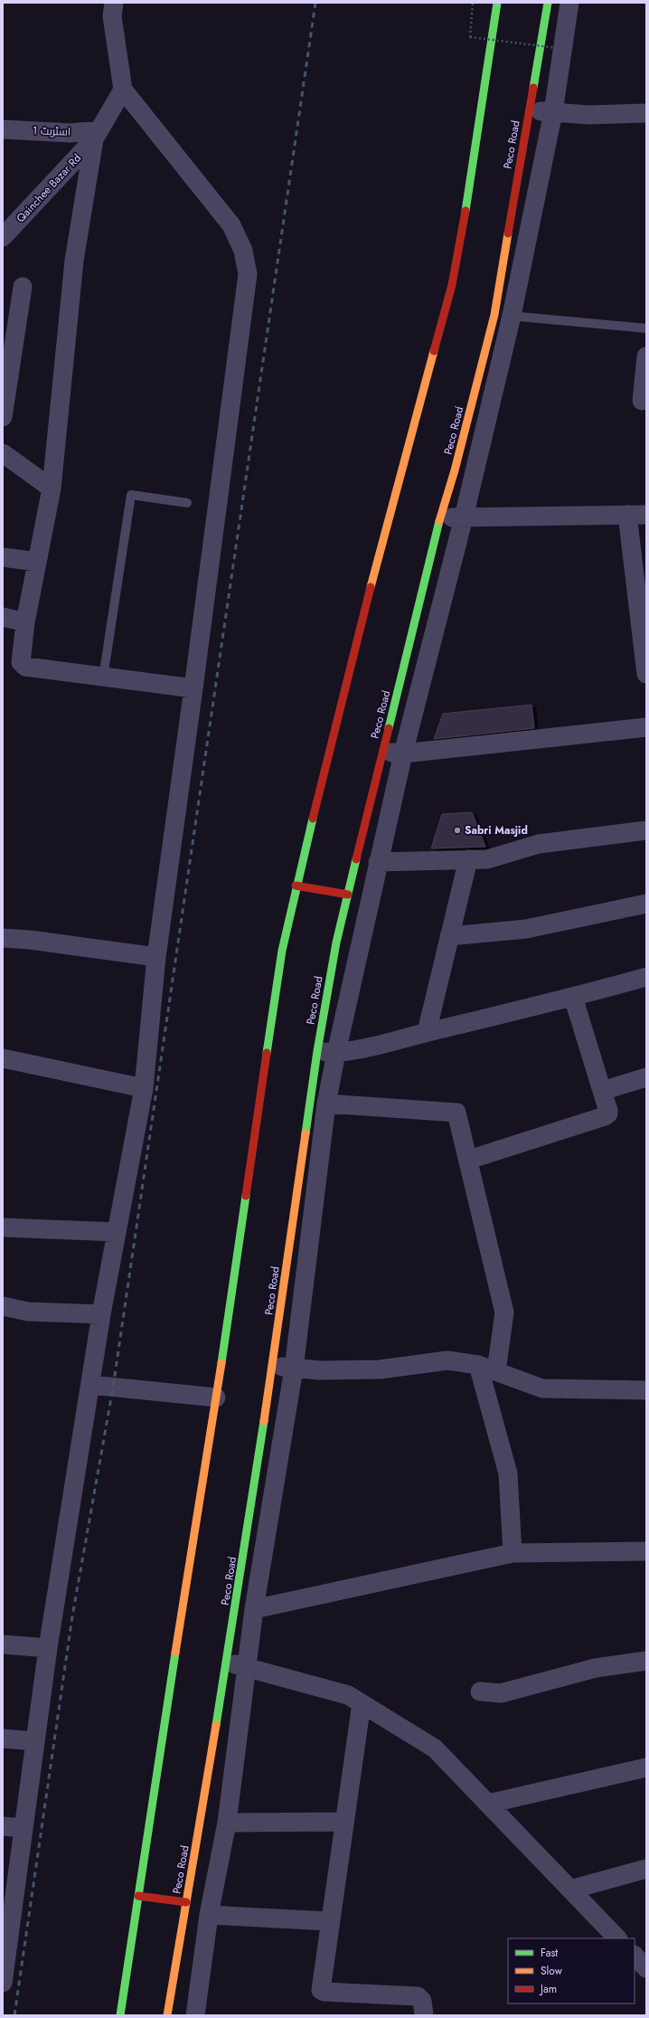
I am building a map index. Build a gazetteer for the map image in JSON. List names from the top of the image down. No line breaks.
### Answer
{"streets":{"main road":["Peco Road"],"street":["اسٹریٹ 1","Qainchee Bazar Rd"]},"crossings":[["اسٹریٹ 1","Qainchee Bazar Rd"]],"places":["Sabri Masjid"],"legend":["Fast","Slow","Jam"]}
